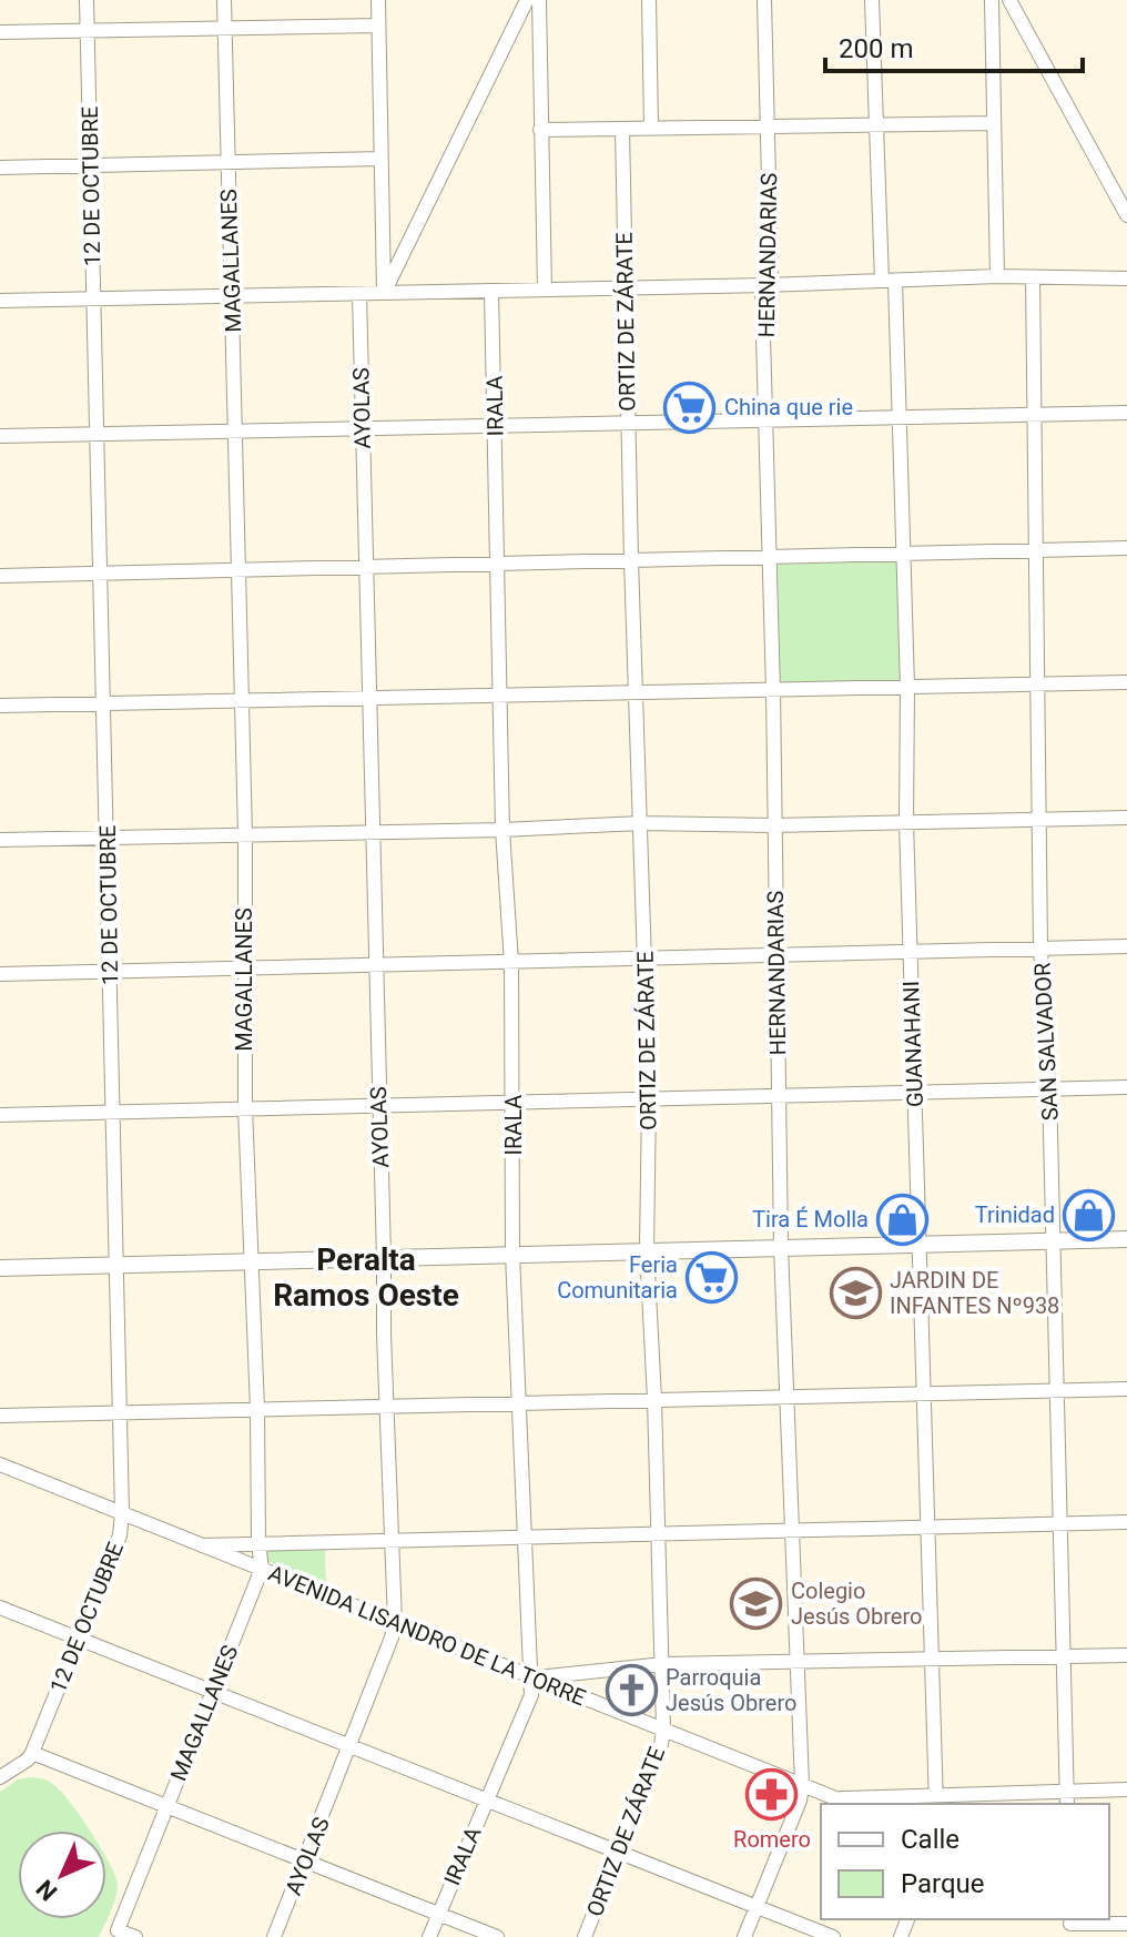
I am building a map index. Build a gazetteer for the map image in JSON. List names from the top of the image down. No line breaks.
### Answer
{"streets":{"street":["12 DE OCTUBRE","HERNANDARIAS","MAGALLANES","ORTIZ DE ZÁRATE","IRALA","AYOLAS","SAN SALVADOR","GUANAHANI","AVENIDA LISANDRO DE LA TORRE"]},"crossings":[["12 DE OCTUBRE","AVENIDA LISANDRO DE LA TORRE"],["HERNANDARIAS","AVENIDA LISANDRO DE LA TORRE"],["MAGALLANES","AVENIDA LISANDRO DE LA TORRE"],["ORTIZ DE ZÁRATE","AVENIDA LISANDRO DE LA TORRE"],["IRALA","AVENIDA LISANDRO DE LA TORRE"],["AYOLAS","AVENIDA LISANDRO DE LA TORRE"]],"districts":["Peralta Ramos Oeste"],"places":{"supermarket":["China que rie","Feria Comunitaria"],"shop":["Trinidad","Tira É Molla"],"school or university":["JARDIN DE INFANTES Nº938","Colegio Jesús Obrero"],"church":["Parroquia Jesús Obrero"],"pharmacy":["Romero"]},"legend":["Calle","Parque"],"scale_bar":"200 m","north":"bottom left"}
